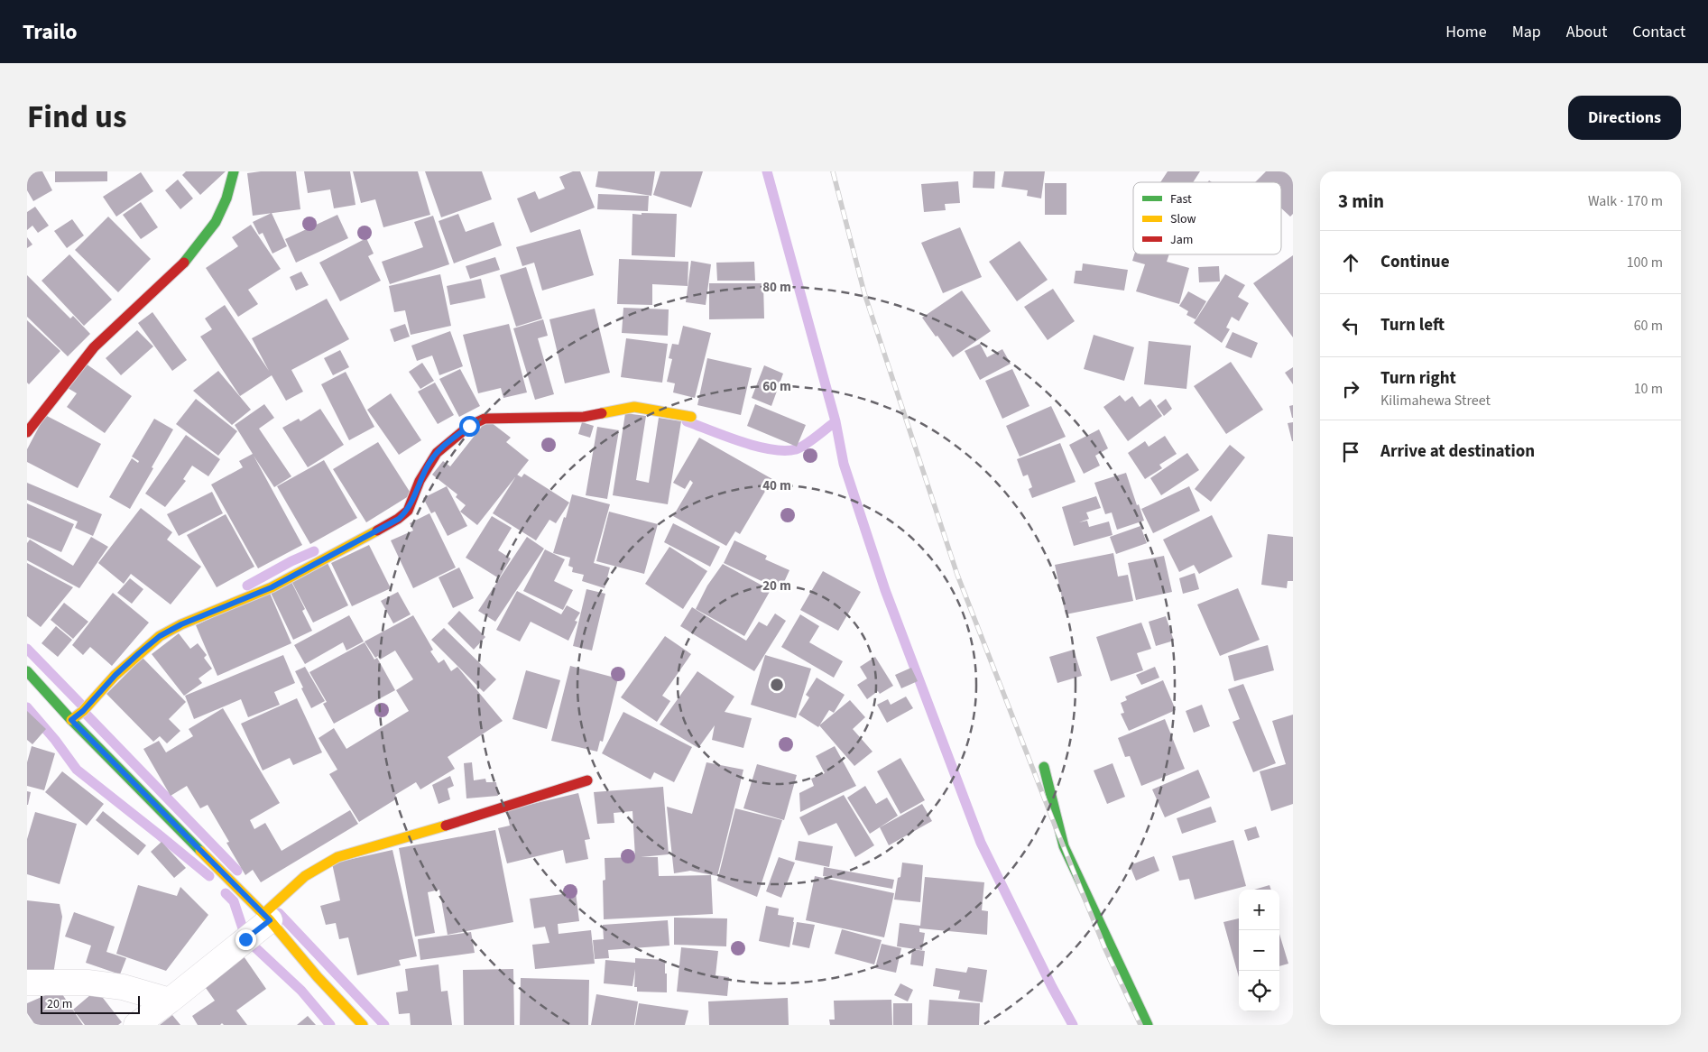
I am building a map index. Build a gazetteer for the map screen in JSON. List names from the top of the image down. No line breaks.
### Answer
{"legend":["Fast","Slow","Jam"],"scale_bar":"20 m","page":{"header":"Trailo","nav":["Home","Map","About","Contact"],"title":"Find us","buttons":"Directions","heading":["3 min","Walk · 170 m"],"list":[["Continue","100 m"],["Turn left","60 m"],["Turn right","Kilimahewa Street","10 m"],"Arrive at destination"],"map_buttons":["+","−"],"scale":"20 m"},"rings":["80 m","60 m","40 m","20 m"]}
